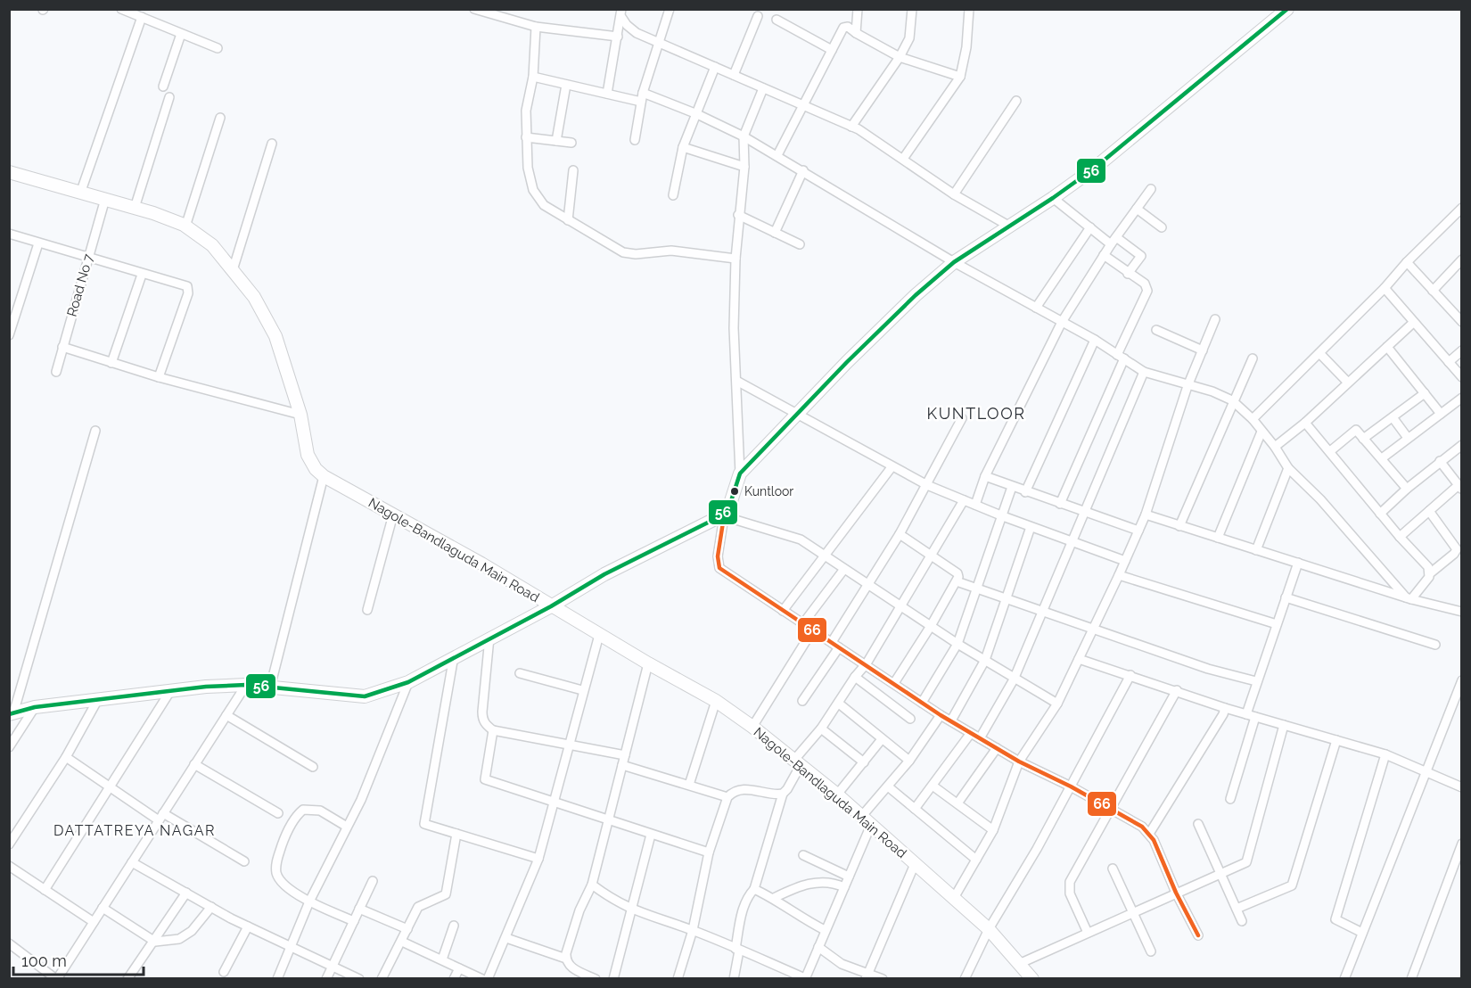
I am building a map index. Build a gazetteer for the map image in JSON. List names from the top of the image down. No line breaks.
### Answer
{"streets":{"street":["Road No 7","Nagole-Bandlaguda Main Road"]},"crossings":[["Road No 7","Nagole-Bandlaguda Main Road"]],"districts":["KUNTLOOR","DATTATREYA NAGAR"],"places":["Kuntloor"],"lines":["transit line 56","transit line 66"],"scale_bar":"100 m"}
